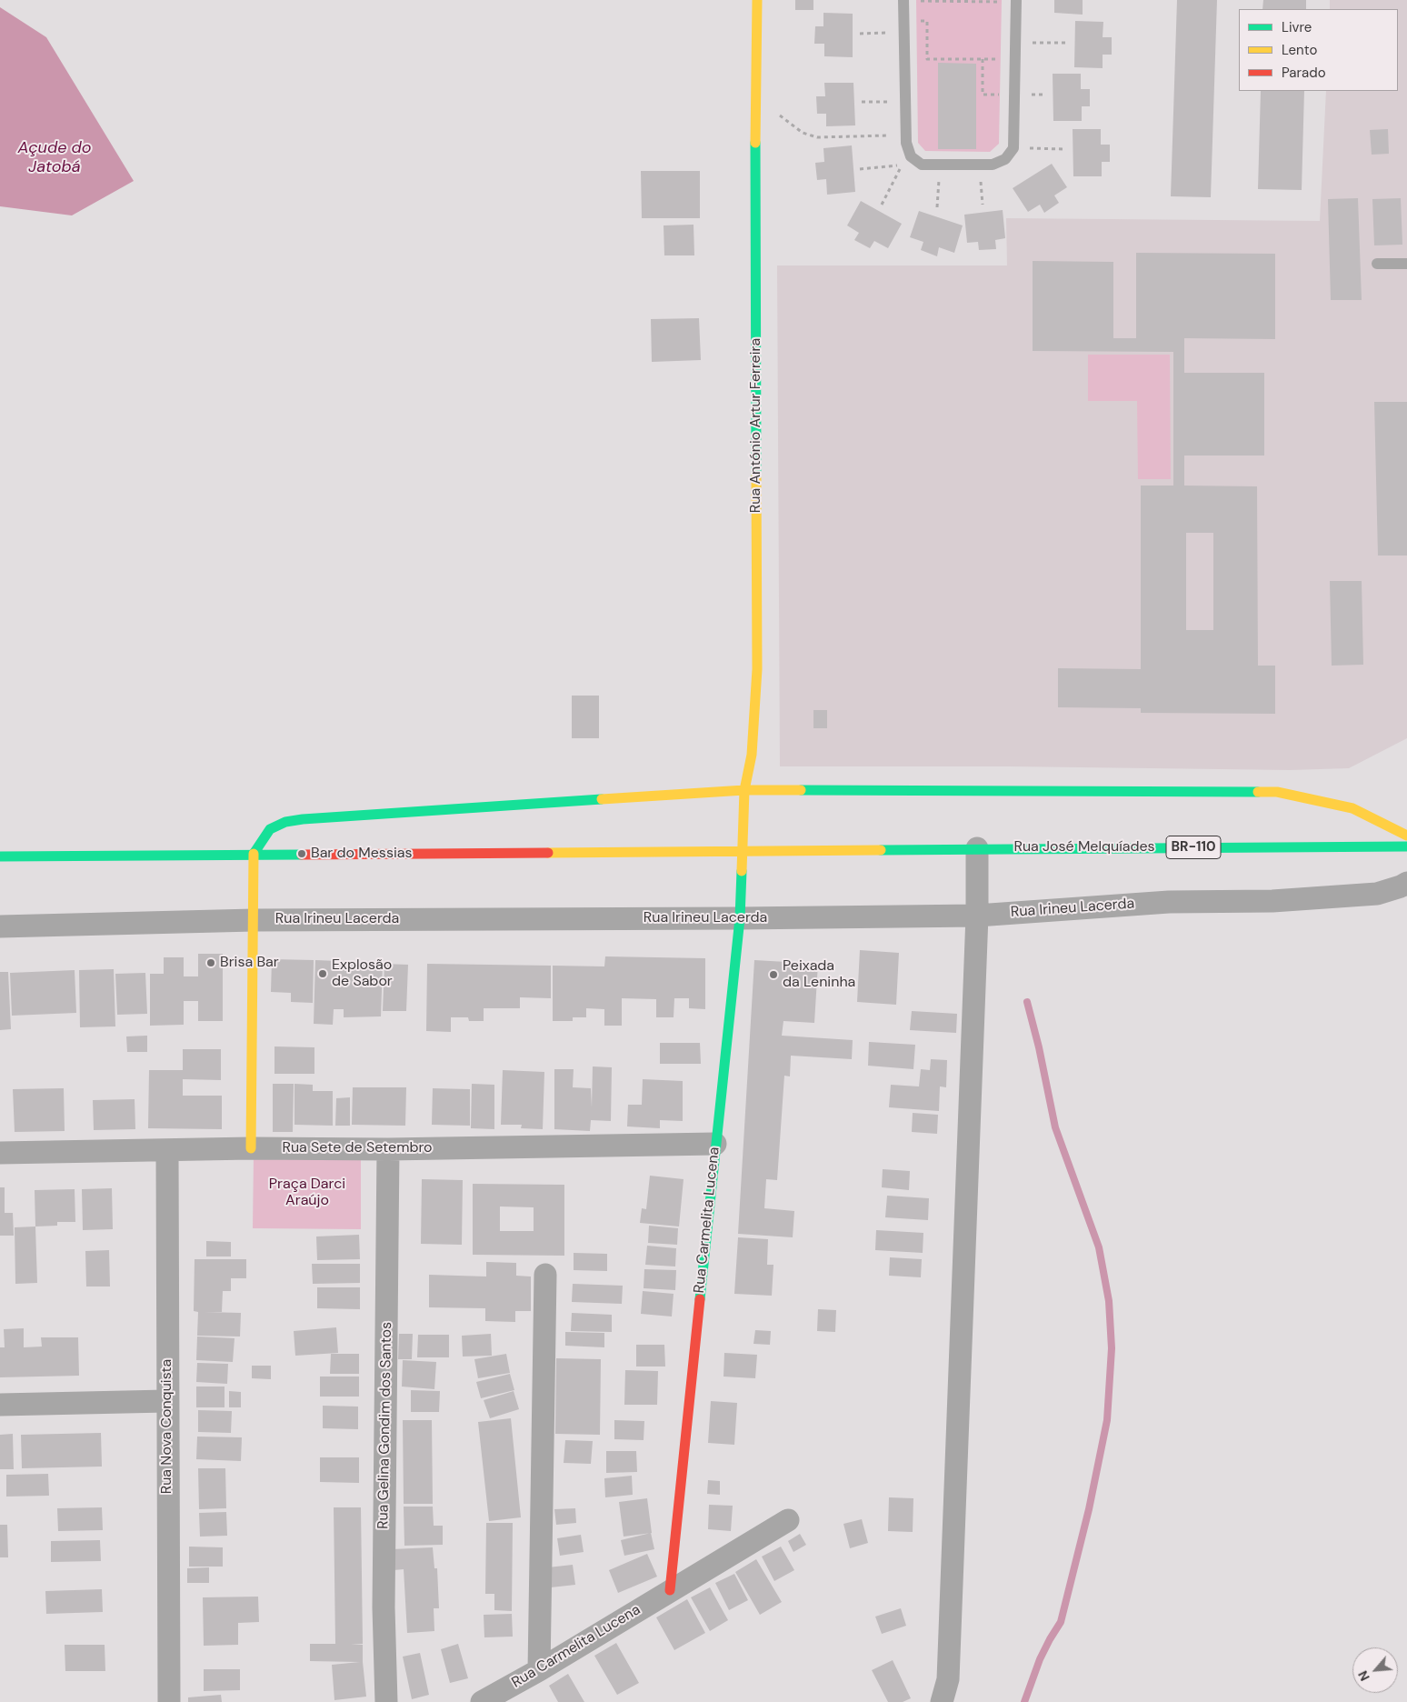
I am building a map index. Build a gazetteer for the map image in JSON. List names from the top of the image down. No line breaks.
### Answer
{"streets":{"street":["Rua António Artur Ferreira","Rua José Melquíades","BR-110","Rua Irineu Lacerda","Rua Sete de Setembro","Rua Carmelita Lucena","Rua Gelina Gondim dos Santos","Rua Nova Conquista"]},"crossings":[["Rua António Artur Ferreira","BR-110"],["Rua António Artur Ferreira","Rua Carmelita Lucena"],["Rua José Melquíades","BR-110"],["BR-110","Rua Carmelita Lucena"],["Rua Irineu Lacerda","Rua Carmelita Lucena"],["Rua Sete de Setembro","Rua Carmelita Lucena"],["Rua Sete de Setembro","Rua Gelina Gondim dos Santos"],["Rua Sete de Setembro","Rua Nova Conquista"]],"water":["Açude do Jatobá"],"parks":["Praça Darci Araújo"],"places":["Bar do Messias","Brisa Bar","Explosão de Sabor","Peixada da Leninha"],"legend":["Livre","Lento","Parado"],"north":"bottom left"}
